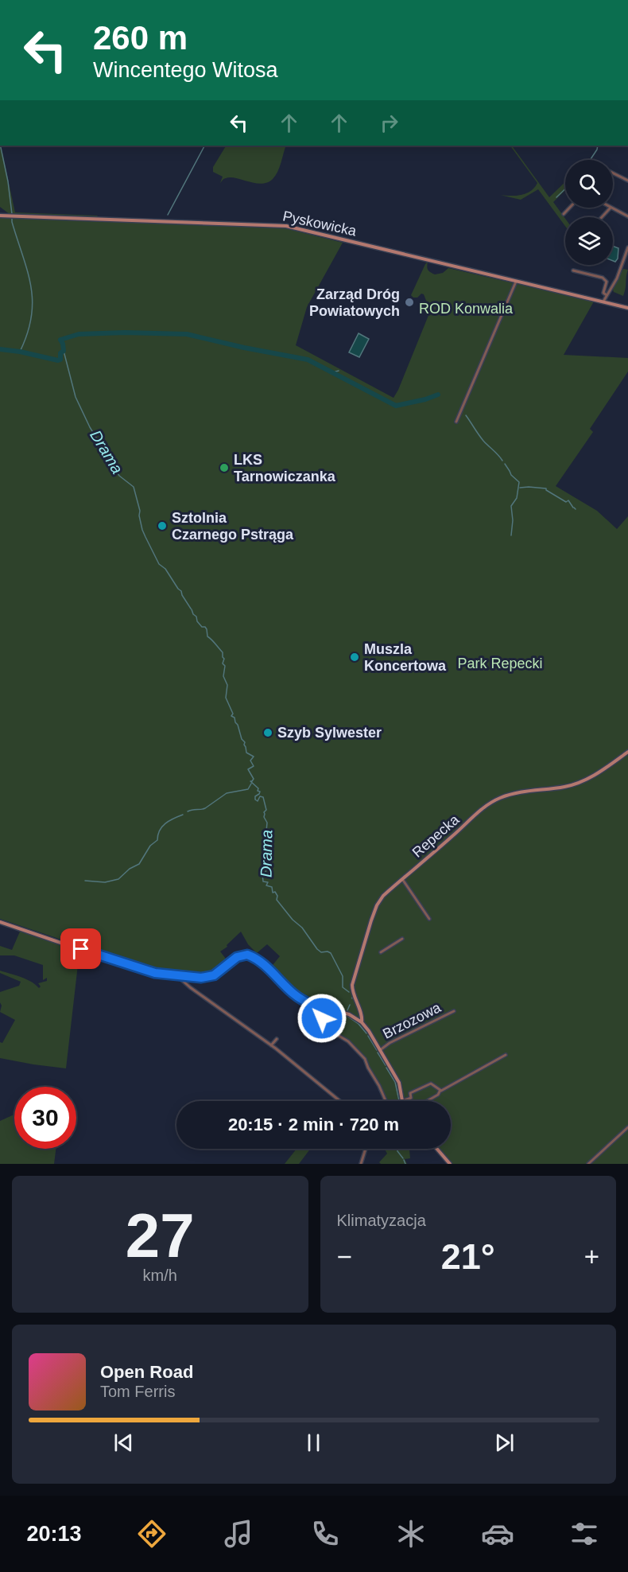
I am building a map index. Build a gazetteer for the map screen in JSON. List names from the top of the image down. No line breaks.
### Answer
{"streets":{"street":["Pyskowicka","Repecka","Brzozowa"]},"water":["Drama"],"parks":["ROD Konwalia","Park Repecki"],"places":["Zarząd Dróg Powiatowych","LKS Tarnowiczanka","Sztolnia Czarnego Pstrąga","Muszla Koncertowa","Szyb Sylwester"],"page":{"turn":["260 m","Wincentego Witosa"],"limit":"30","trip":"20:15 · 2 min · 720 m","tile":[["27","km/h"],"Klimatyzacja"],"heat":["−","21°","+"],"song":["Open Road","Tom Ferris"],"tabs":"20:13"}}
